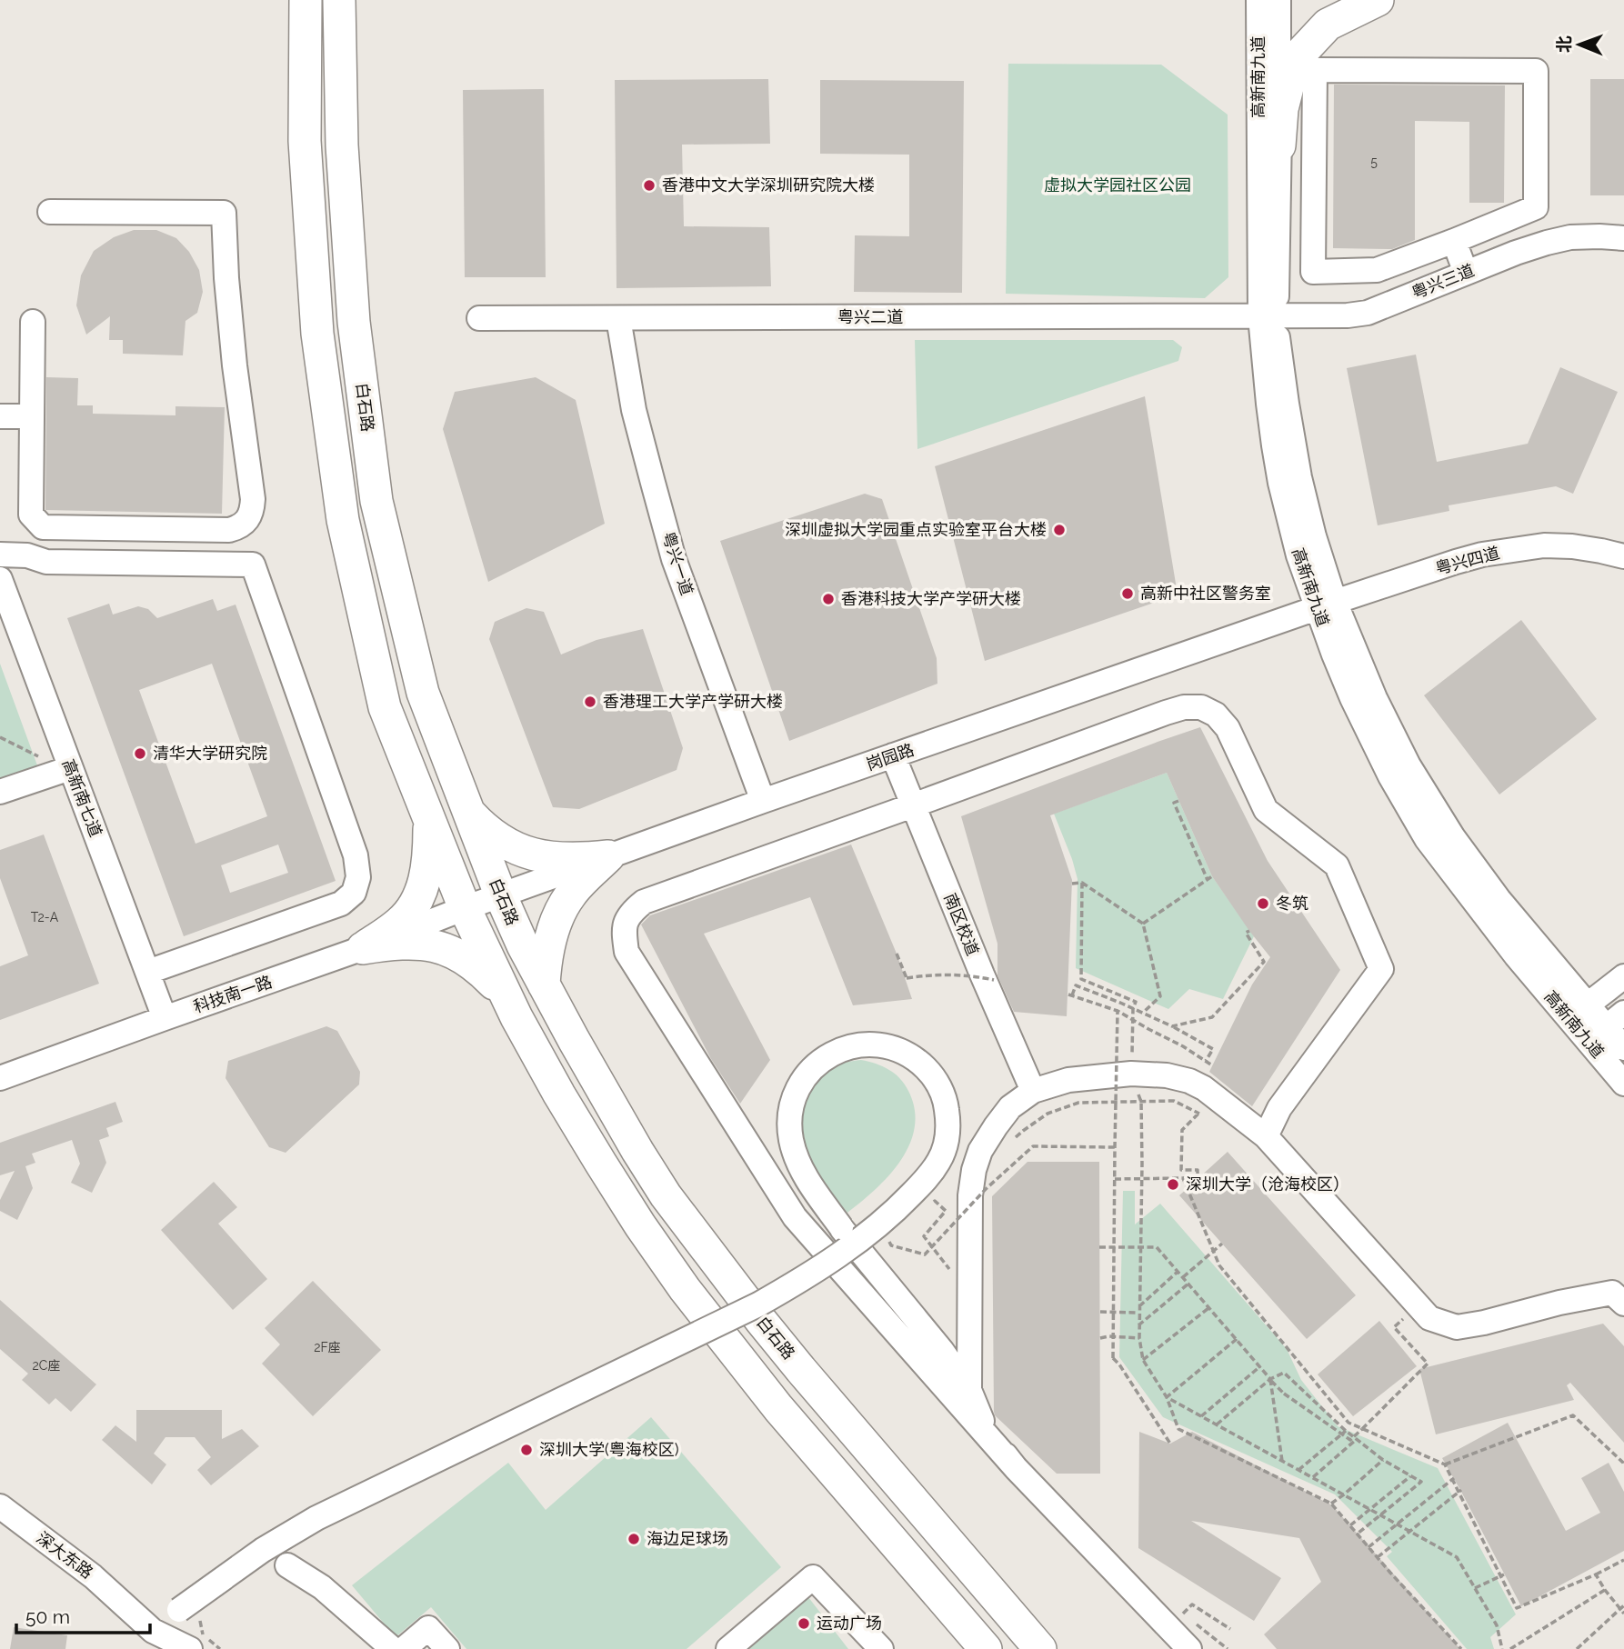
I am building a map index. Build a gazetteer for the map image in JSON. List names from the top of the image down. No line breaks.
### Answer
{"streets":{"main road":["白石路"],"street":["高新南九道","粤兴三道","粤兴二道","粤兴四道","粤兴一道","岗园路","高新南七道","南区校道","科技南一路","深大东路"]},"crossings":[["高新南九道","粤兴三道"],["高新南九道","粤兴二道"],["高新南九道","粤兴四道"],["高新南九道","岗园路"],["粤兴三道","粤兴二道"],["粤兴二道","粤兴一道"],["白石路","岗园路"],["粤兴四道","岗园路"],["粤兴一道","岗园路"],["岗园路","南区校道"],["岗园路","科技南一路"],["高新南七道","科技南一路"]],"parks":["虚拟大学园社区公园"],"places":["香港中文大学深圳研究院大楼","深圳虚拟大学园重点实验室平台大楼","高新中社区警务室","香港科技大学产学研大楼","香港理工大学产学研大楼","清华大学研究院","冬筑","深圳大学（沧海校区）","深圳大学(粤海校区)","海边足球场","运动广场"],"house_numbers":["5","T2-A","2F座","2C座"],"scale_bar":"50 m","north":"left"}
